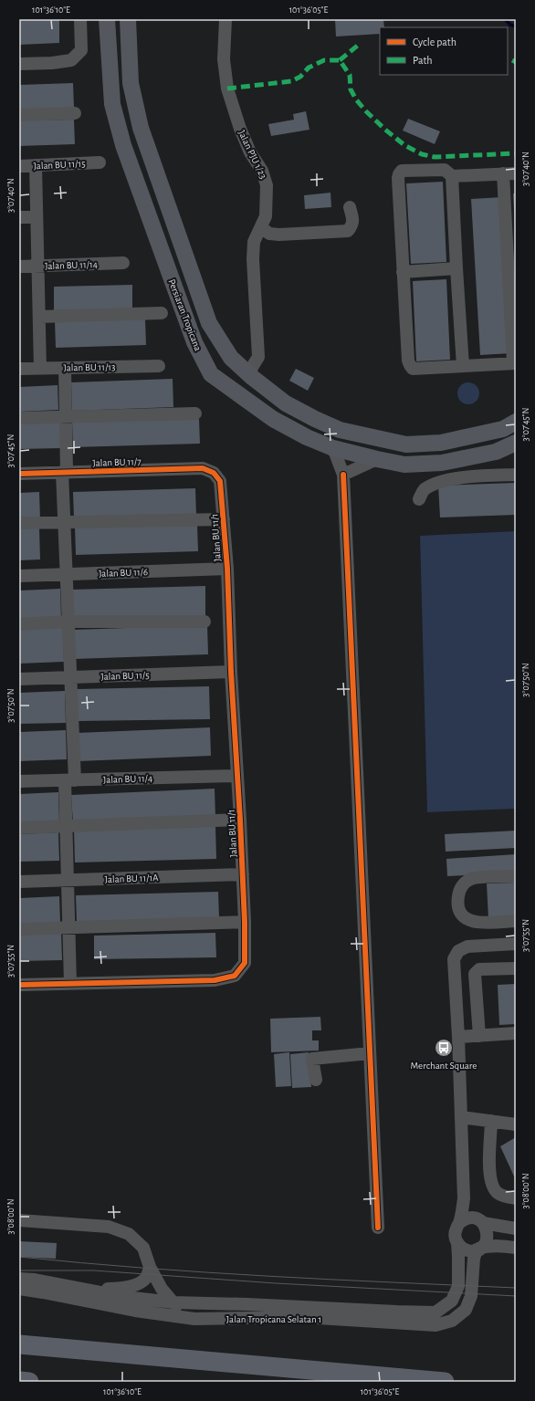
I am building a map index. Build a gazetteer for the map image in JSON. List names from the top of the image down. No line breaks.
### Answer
{"streets":{"main road":["Persiaran Tropicana"],"street":["Jalan PJU 1/23","Jalan BU 11/15","Jalan BU 11/14","Jalan BU 11/13","Jalan BU 11/7","Jalan BU 11/1","Jalan BU 11/6","Jalan BU 11/5","Jalan BU 11/4","Jalan BU 11/1A","Jalan Tropicana Selatan 1"]},"crossings":[["Jalan PJU 1/23","Persiaran Tropicana"],["Jalan BU 11/7","Jalan BU 11/1"],["Jalan BU 11/1","Jalan BU 11/6"],["Jalan BU 11/1","Jalan BU 11/5"],["Jalan BU 11/1","Jalan BU 11/4"],["Jalan BU 11/1","Jalan BU 11/1A"]],"places":{"bus stop":["Merchant Square"]},"legend":["Cycle path","Path"],"coordinates":["101°36'10\"E","101°36'05\"E","3°07'40\"N","3°07'45\"N","3°07'50\"N","3°07'55\"N","3°08'00\"N"]}
